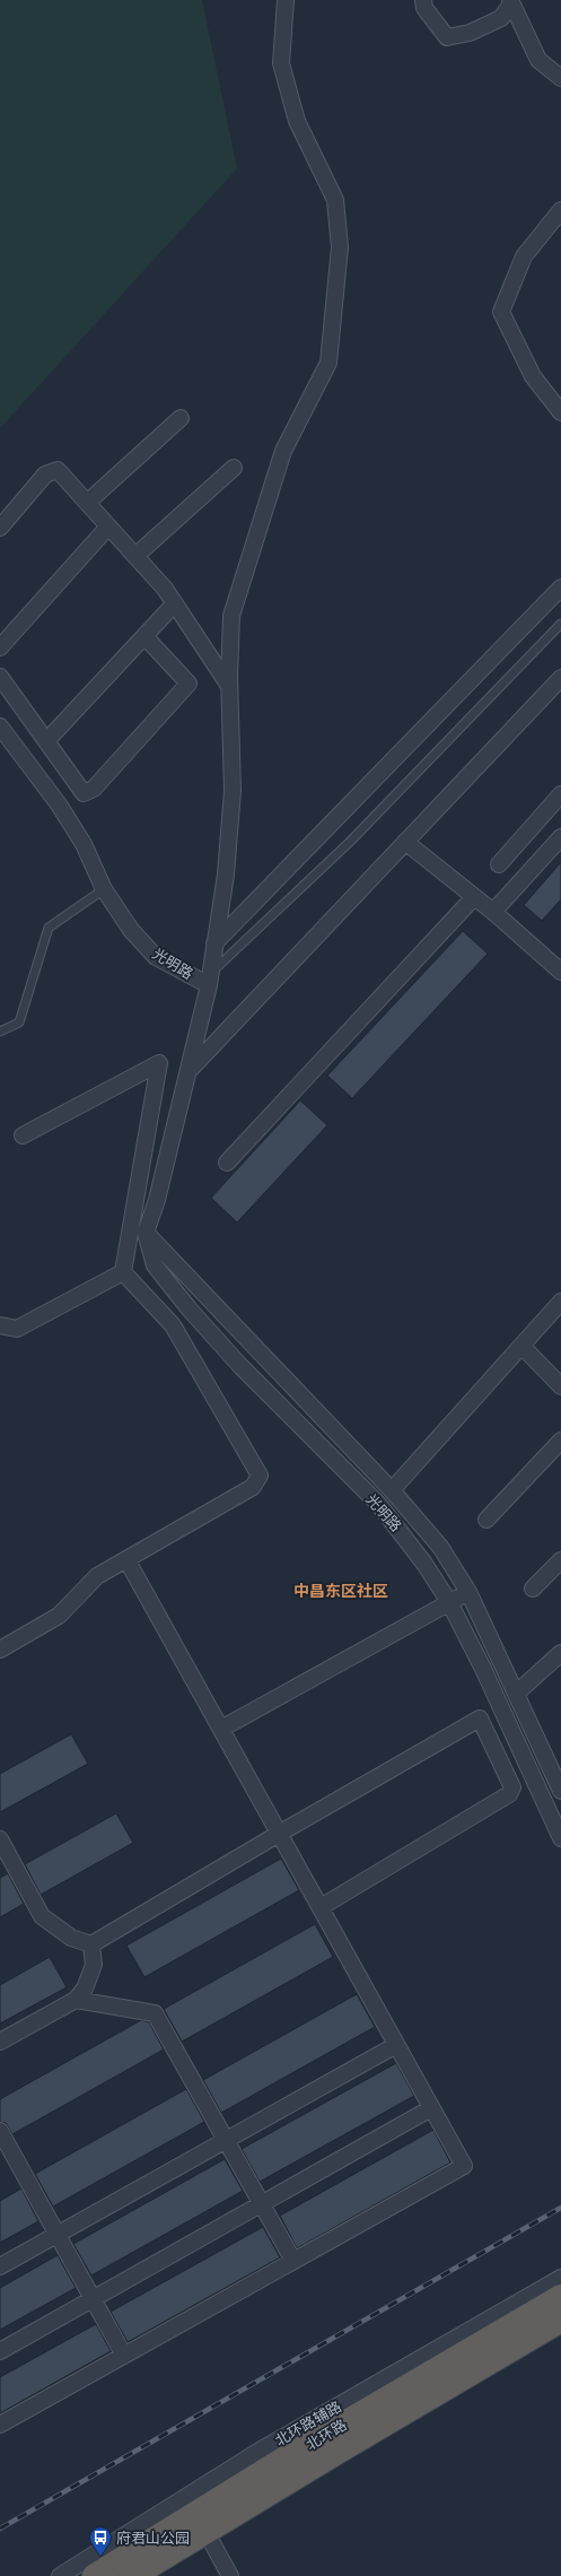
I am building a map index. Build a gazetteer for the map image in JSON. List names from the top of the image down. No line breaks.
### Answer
{"streets":{"highway":["北环路"],"street":["光明路","北环路辅路"]},"districts":["中昌东区社区"],"places":{"bus stop":["府君山公园"]}}
